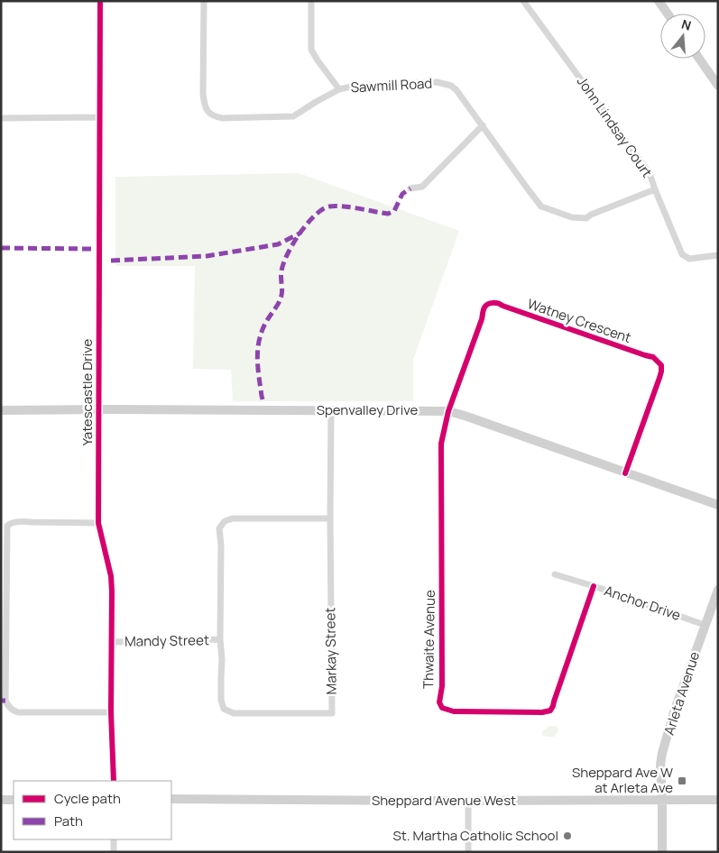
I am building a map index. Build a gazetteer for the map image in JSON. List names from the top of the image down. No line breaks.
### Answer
{"streets":{"street":["Sawmill Road","John Lindsay Court","Watney Crescent","Yatescastle Drive","Spenvalley Drive","Anchor Drive","Thwaite Avenue","Mandy Street","Markay Street","Arleta Avenue","Sheppard Avenue West"]},"crossings":[["Sawmill Road","John Lindsay Court"],["Watney Crescent","Spenvalley Drive"],["Watney Crescent","Thwaite Avenue"],["Yatescastle Drive","Spenvalley Drive"],["Yatescastle Drive","Mandy Street"],["Spenvalley Drive","Thwaite Avenue"],["Spenvalley Drive","Markay Street"],["Anchor Drive","Thwaite Avenue"],["Anchor Drive","Arleta Avenue"],["Mandy Street","Markay Street"],["Arleta Avenue","Sheppard Avenue West"]],"places":{"transit":["Sheppard Ave W at Arleta Ave"],"other":["St. Martha Catholic School"]},"legend":["Cycle path","Path"],"north":"top"}
